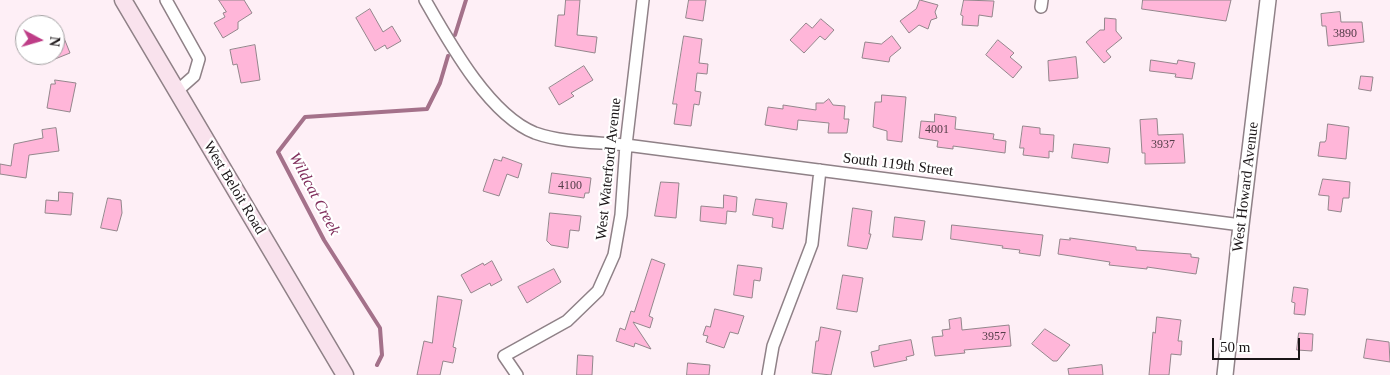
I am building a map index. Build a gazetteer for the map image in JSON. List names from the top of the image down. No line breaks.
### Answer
{"streets":{"main road":["West Beloit Road"],"street":["South 119th Street","West Waterford Avenue","West Howard Avenue"]},"crossings":[["South 119th Street","West Waterford Avenue"],["South 119th Street","West Howard Avenue"]],"water":["Wildcat Creek"],"house_numbers":["3890","4001","3937","4100","3957"],"scale_bar":"50 m","north":"right"}
